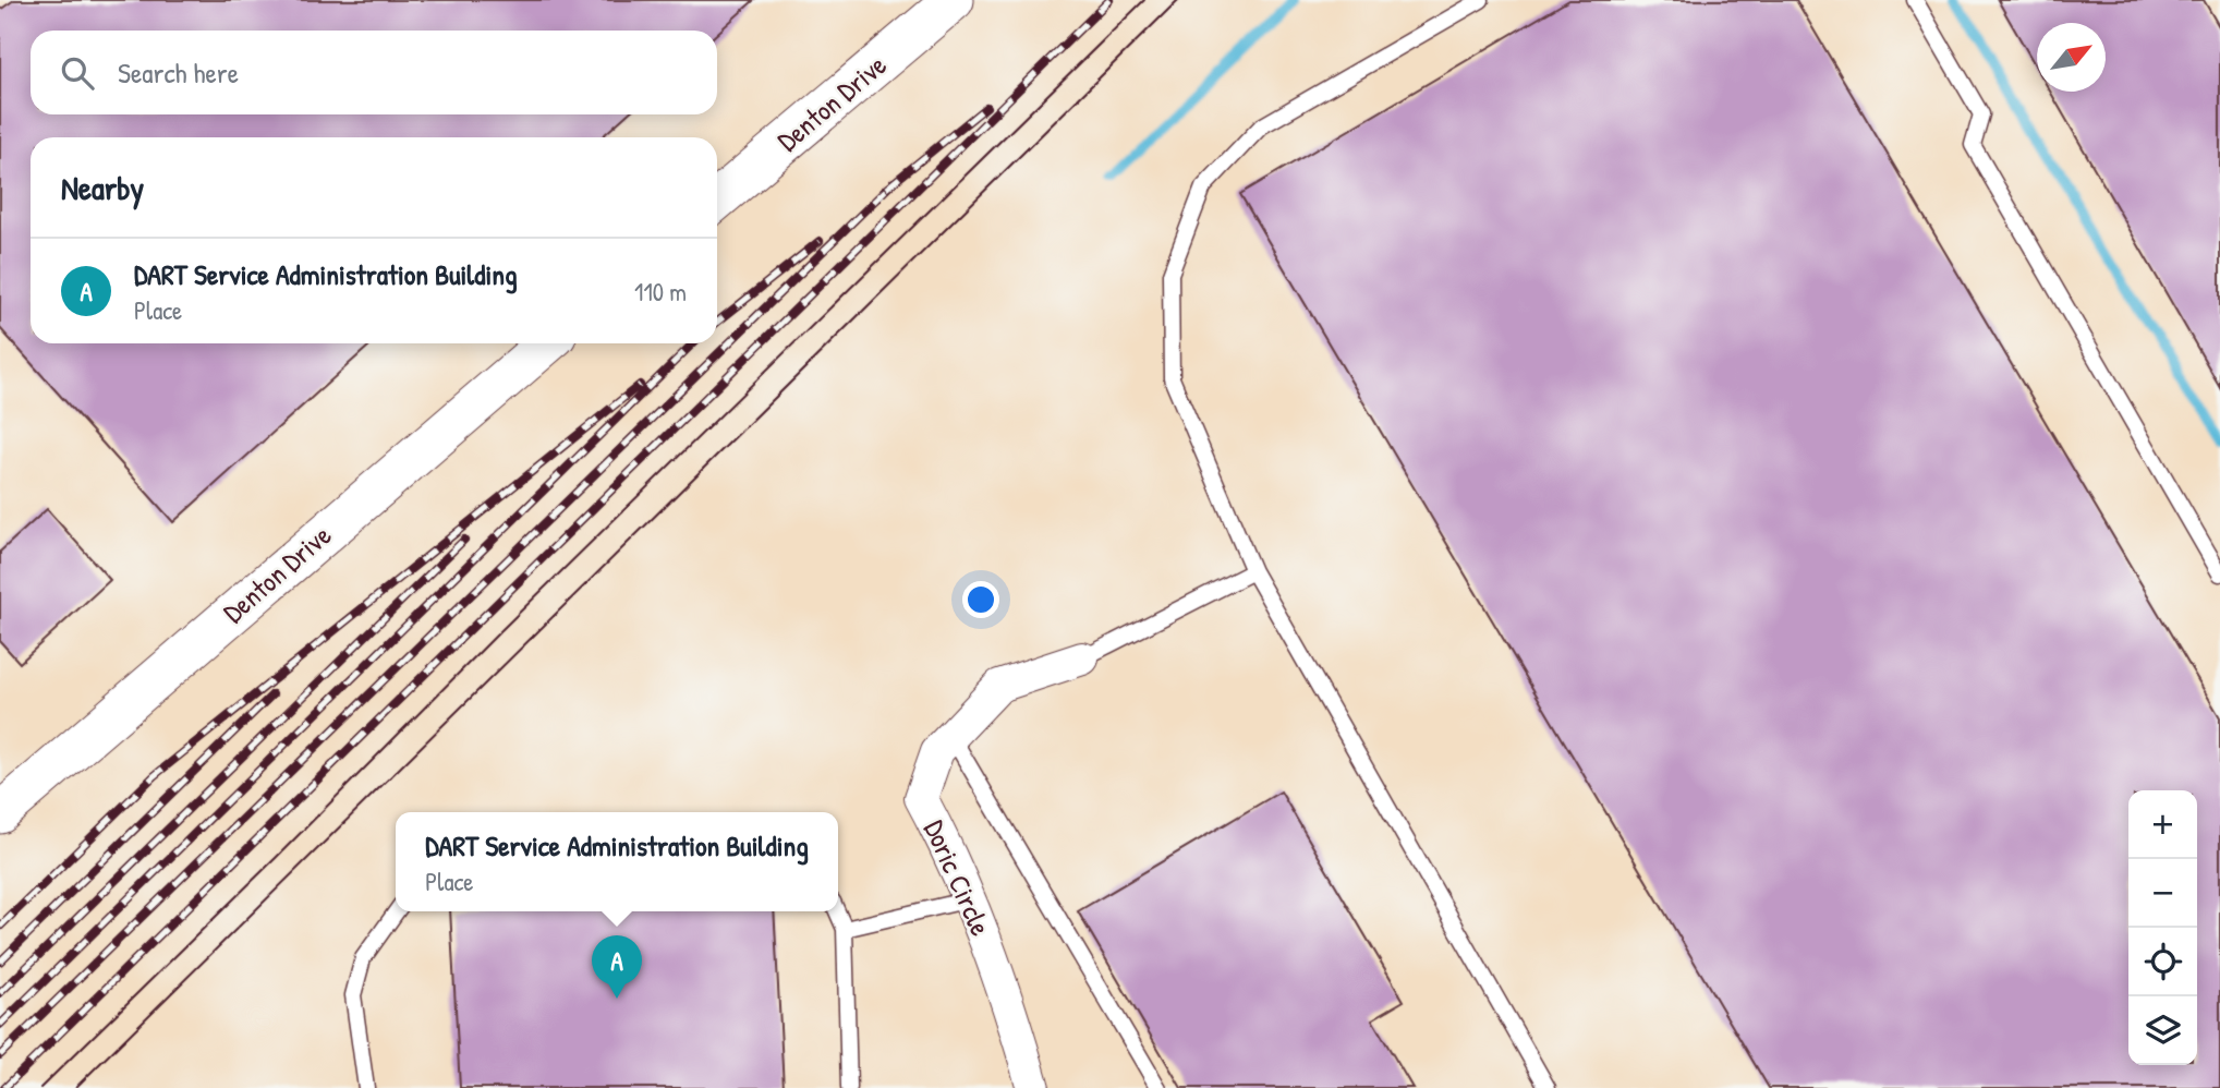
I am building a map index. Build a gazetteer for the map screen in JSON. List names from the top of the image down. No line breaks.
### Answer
{"streets":{"street":["Denton Drive","Doric Circle"]},"north":"top right","page":{"search":"Search here","heading":"Nearby","list":[{"mark":"A","name":"DART Service Administration Building","note":"Place","value":"110 m"}],"map_buttons":["+","−"],"popup":["DART Service Administration Building","Place"],"pins":"A"}}
